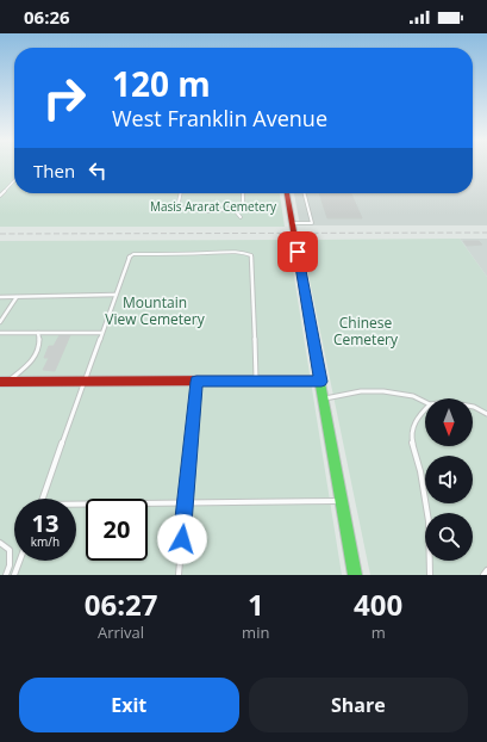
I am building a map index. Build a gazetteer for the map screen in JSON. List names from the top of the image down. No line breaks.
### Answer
{"parks":["Masis Ararat Cemetery","Mountain View Cemetery","Chinese Cemetery"],"north":"bottom","page":{"status":"06:26","turn":["120 m","West Franklin Avenue"],"then":"Then","speed":"13 km/h","limit":"20","eta":["06:27","Arrival","1","min","400","m"],"buttons":["Exit","Share"]}}
